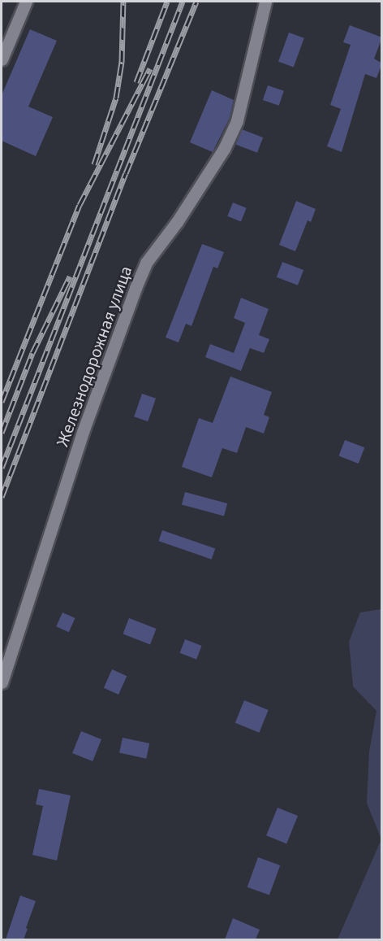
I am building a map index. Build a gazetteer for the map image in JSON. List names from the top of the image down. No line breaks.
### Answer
{"streets":{"street":["Железнодорожная улица"]}}
